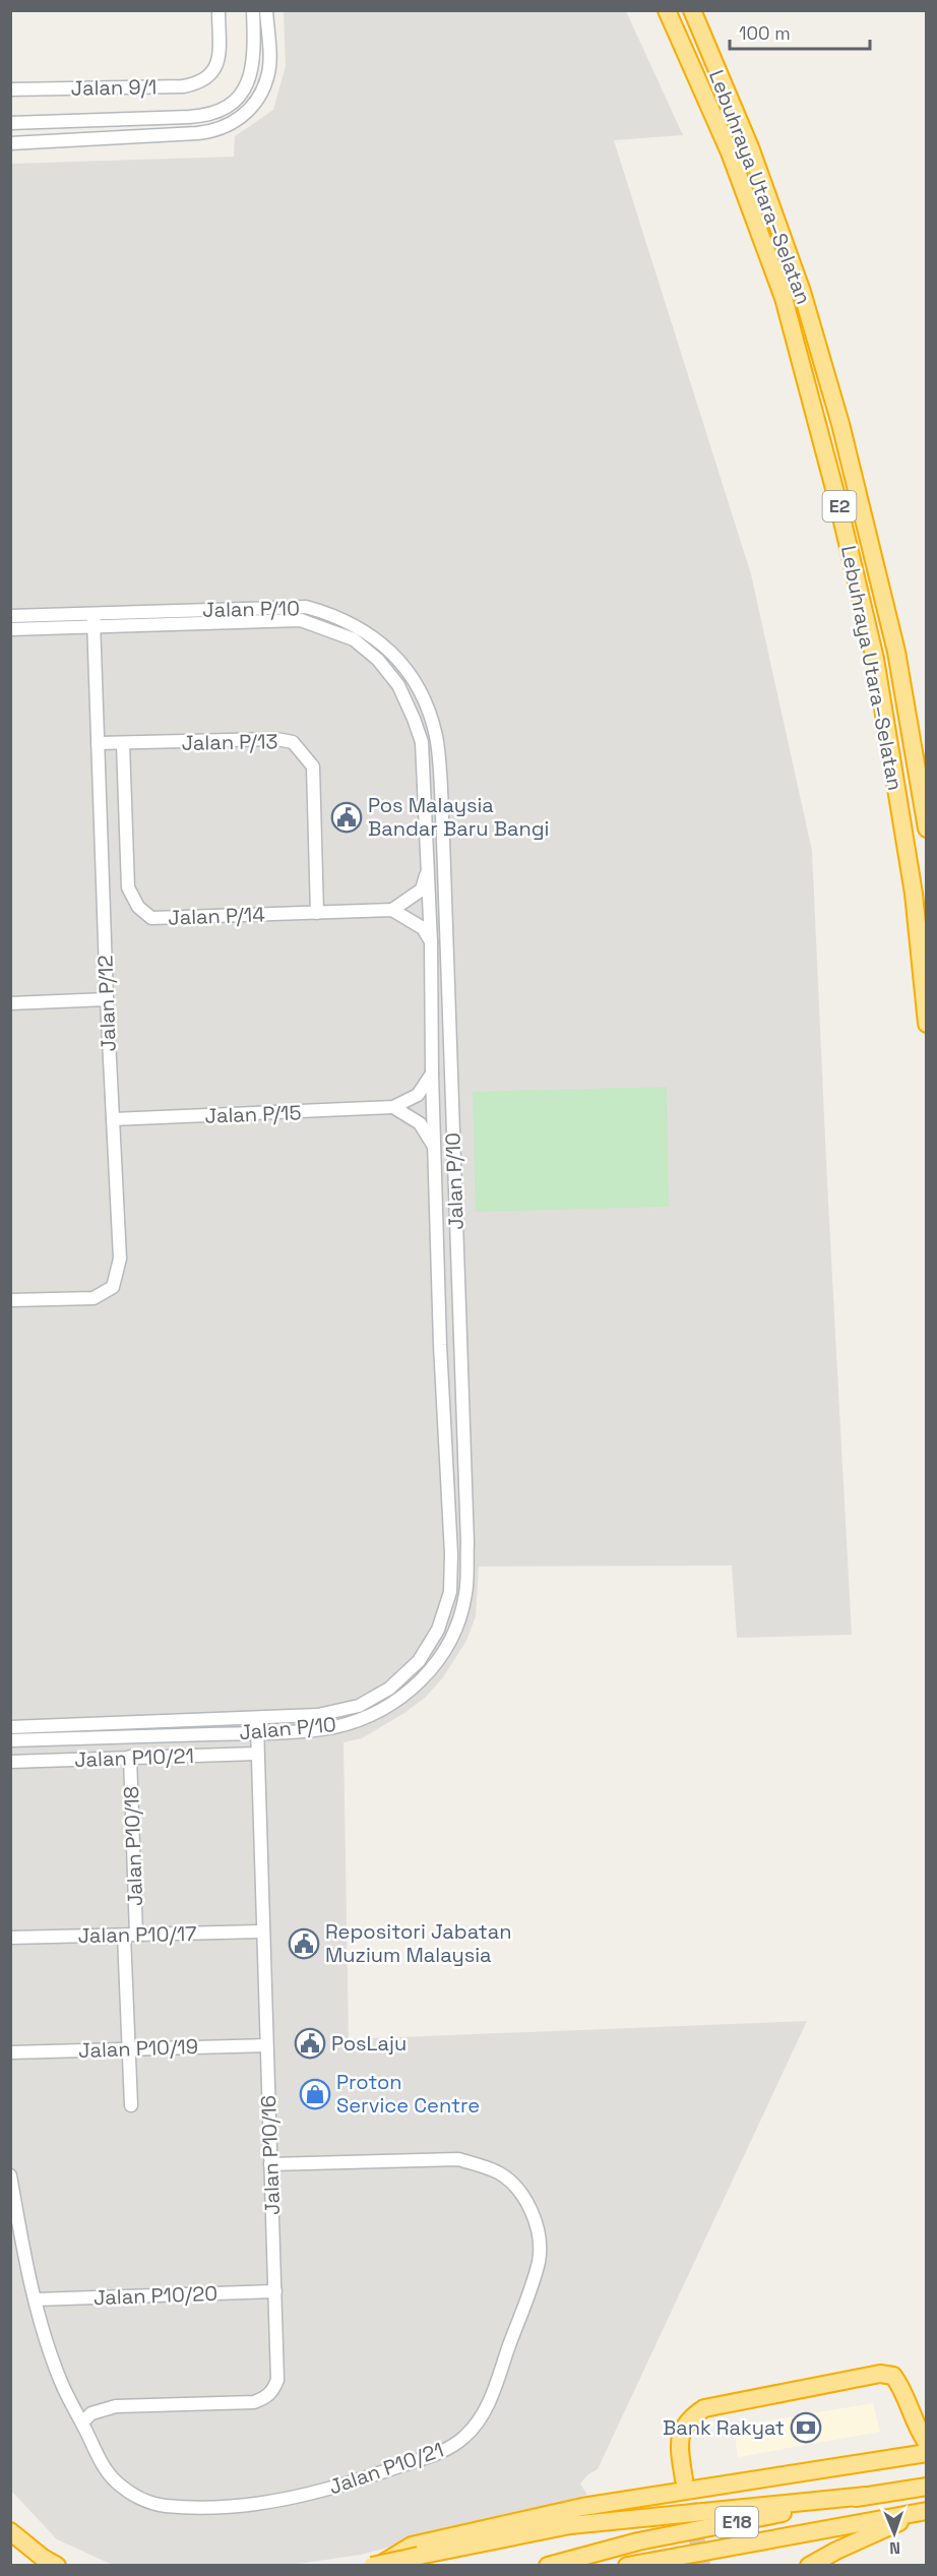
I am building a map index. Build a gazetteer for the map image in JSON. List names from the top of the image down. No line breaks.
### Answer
{"streets":{"highway":["Lebuhraya Utara–Selatan","E2","E18"],"street":["Jalan 9/1","Jalan P/10","Jalan P/13","Jalan P/14","Jalan P/12","Jalan P/15","Jalan P10/21","Jalan P10/18","Jalan P10/17","Jalan P10/19","Jalan P10/16","Jalan P10/20"]},"crossings":[["Jalan P/10","Jalan P/12"],["Jalan P/10","Jalan P/15"],["Jalan P/10","Jalan P10/16"],["Jalan P/13","Jalan P/14"],["Jalan P/13","Jalan P/12"],["Jalan P/12","Jalan P/15"],["Jalan P10/21","Jalan P10/18"],["Jalan P10/21","Jalan P10/16"],["Jalan P10/21","Jalan P10/20"],["Jalan P10/18","Jalan P10/17"],["Jalan P10/18","Jalan P10/19"],["Jalan P10/17","Jalan P10/16"],["Jalan P10/19","Jalan P10/16"],["Jalan P10/16","Jalan P10/20"]],"places":{"public building":["Pos Malaysia Bandar Baru Bangi","Repositori Jabatan Muzium Malaysia","PosLaju"],"shop":["Proton Service Centre"],"bank":["Bank Rakyat"]},"scale_bar":"100 m","north":"bottom"}
